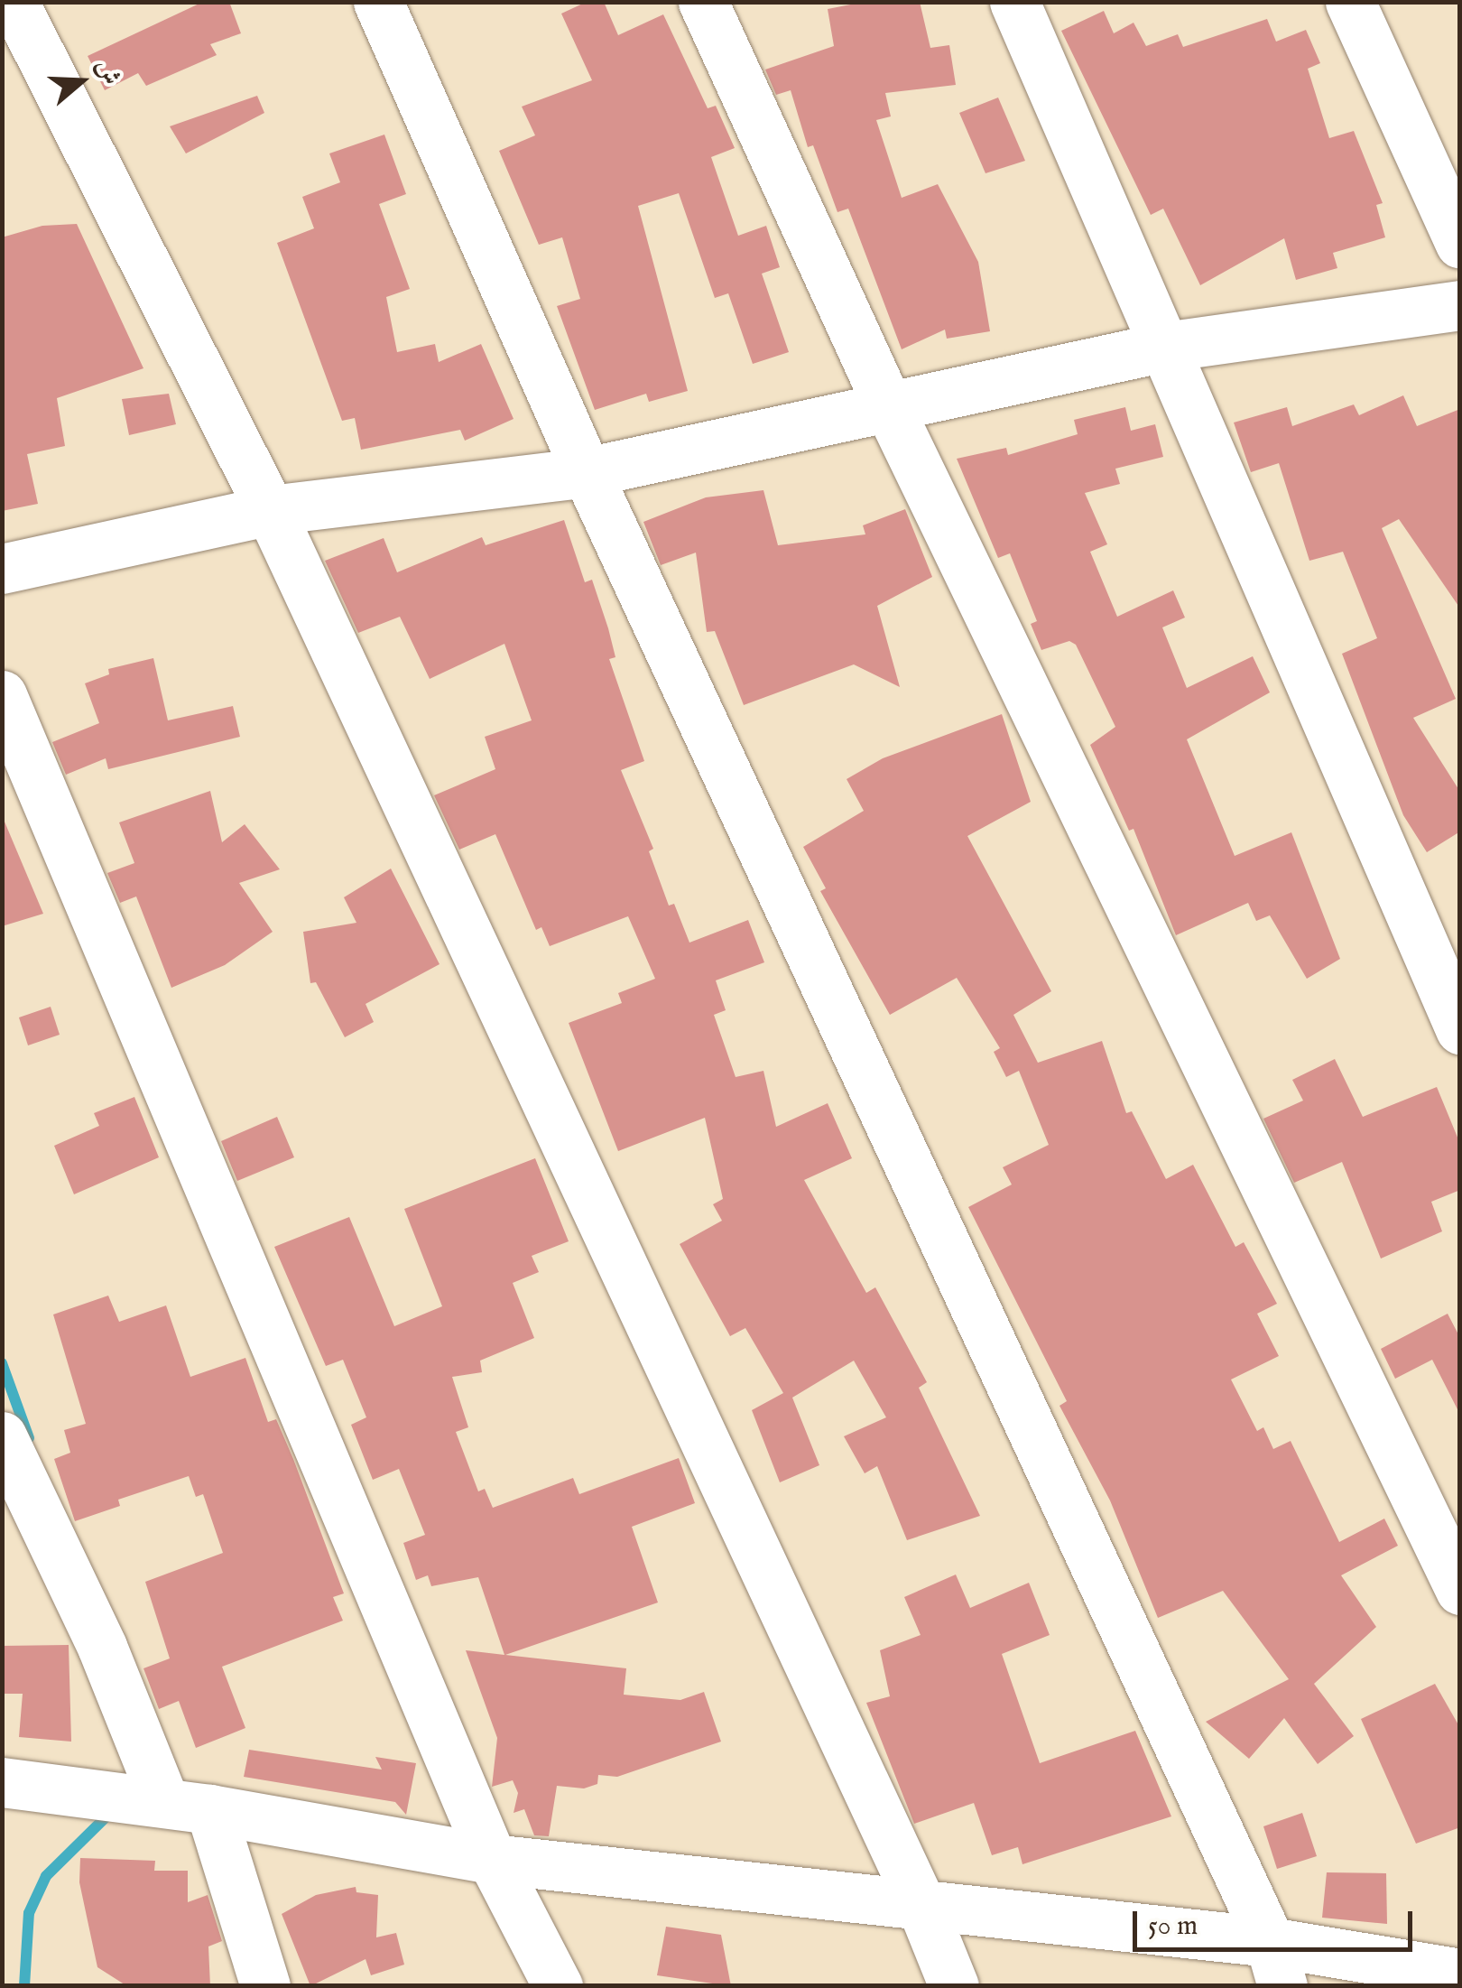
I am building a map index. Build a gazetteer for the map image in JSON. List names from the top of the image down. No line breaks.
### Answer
{"scale_bar":"50 m","north":"right"}
